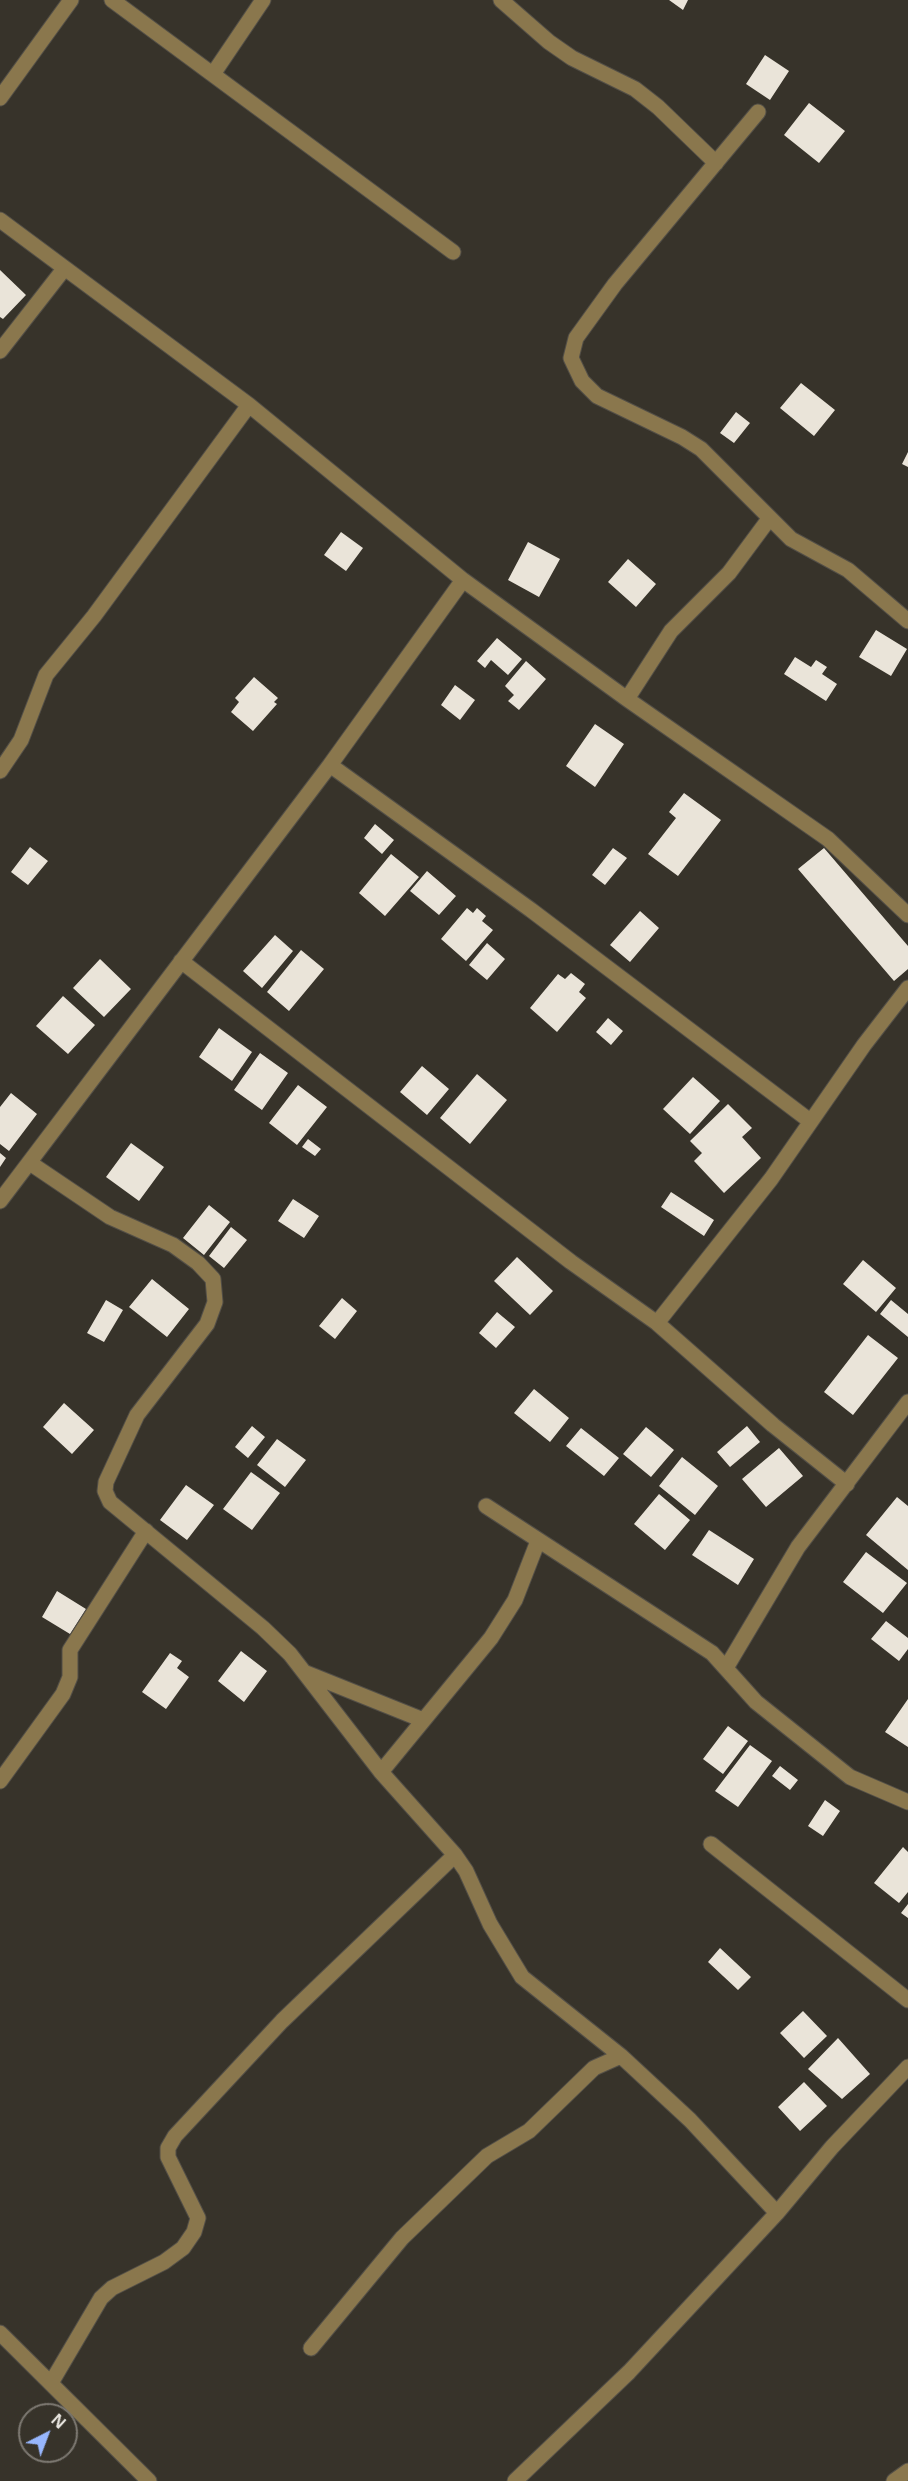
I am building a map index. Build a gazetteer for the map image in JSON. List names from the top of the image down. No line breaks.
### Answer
{"north":"top right"}
